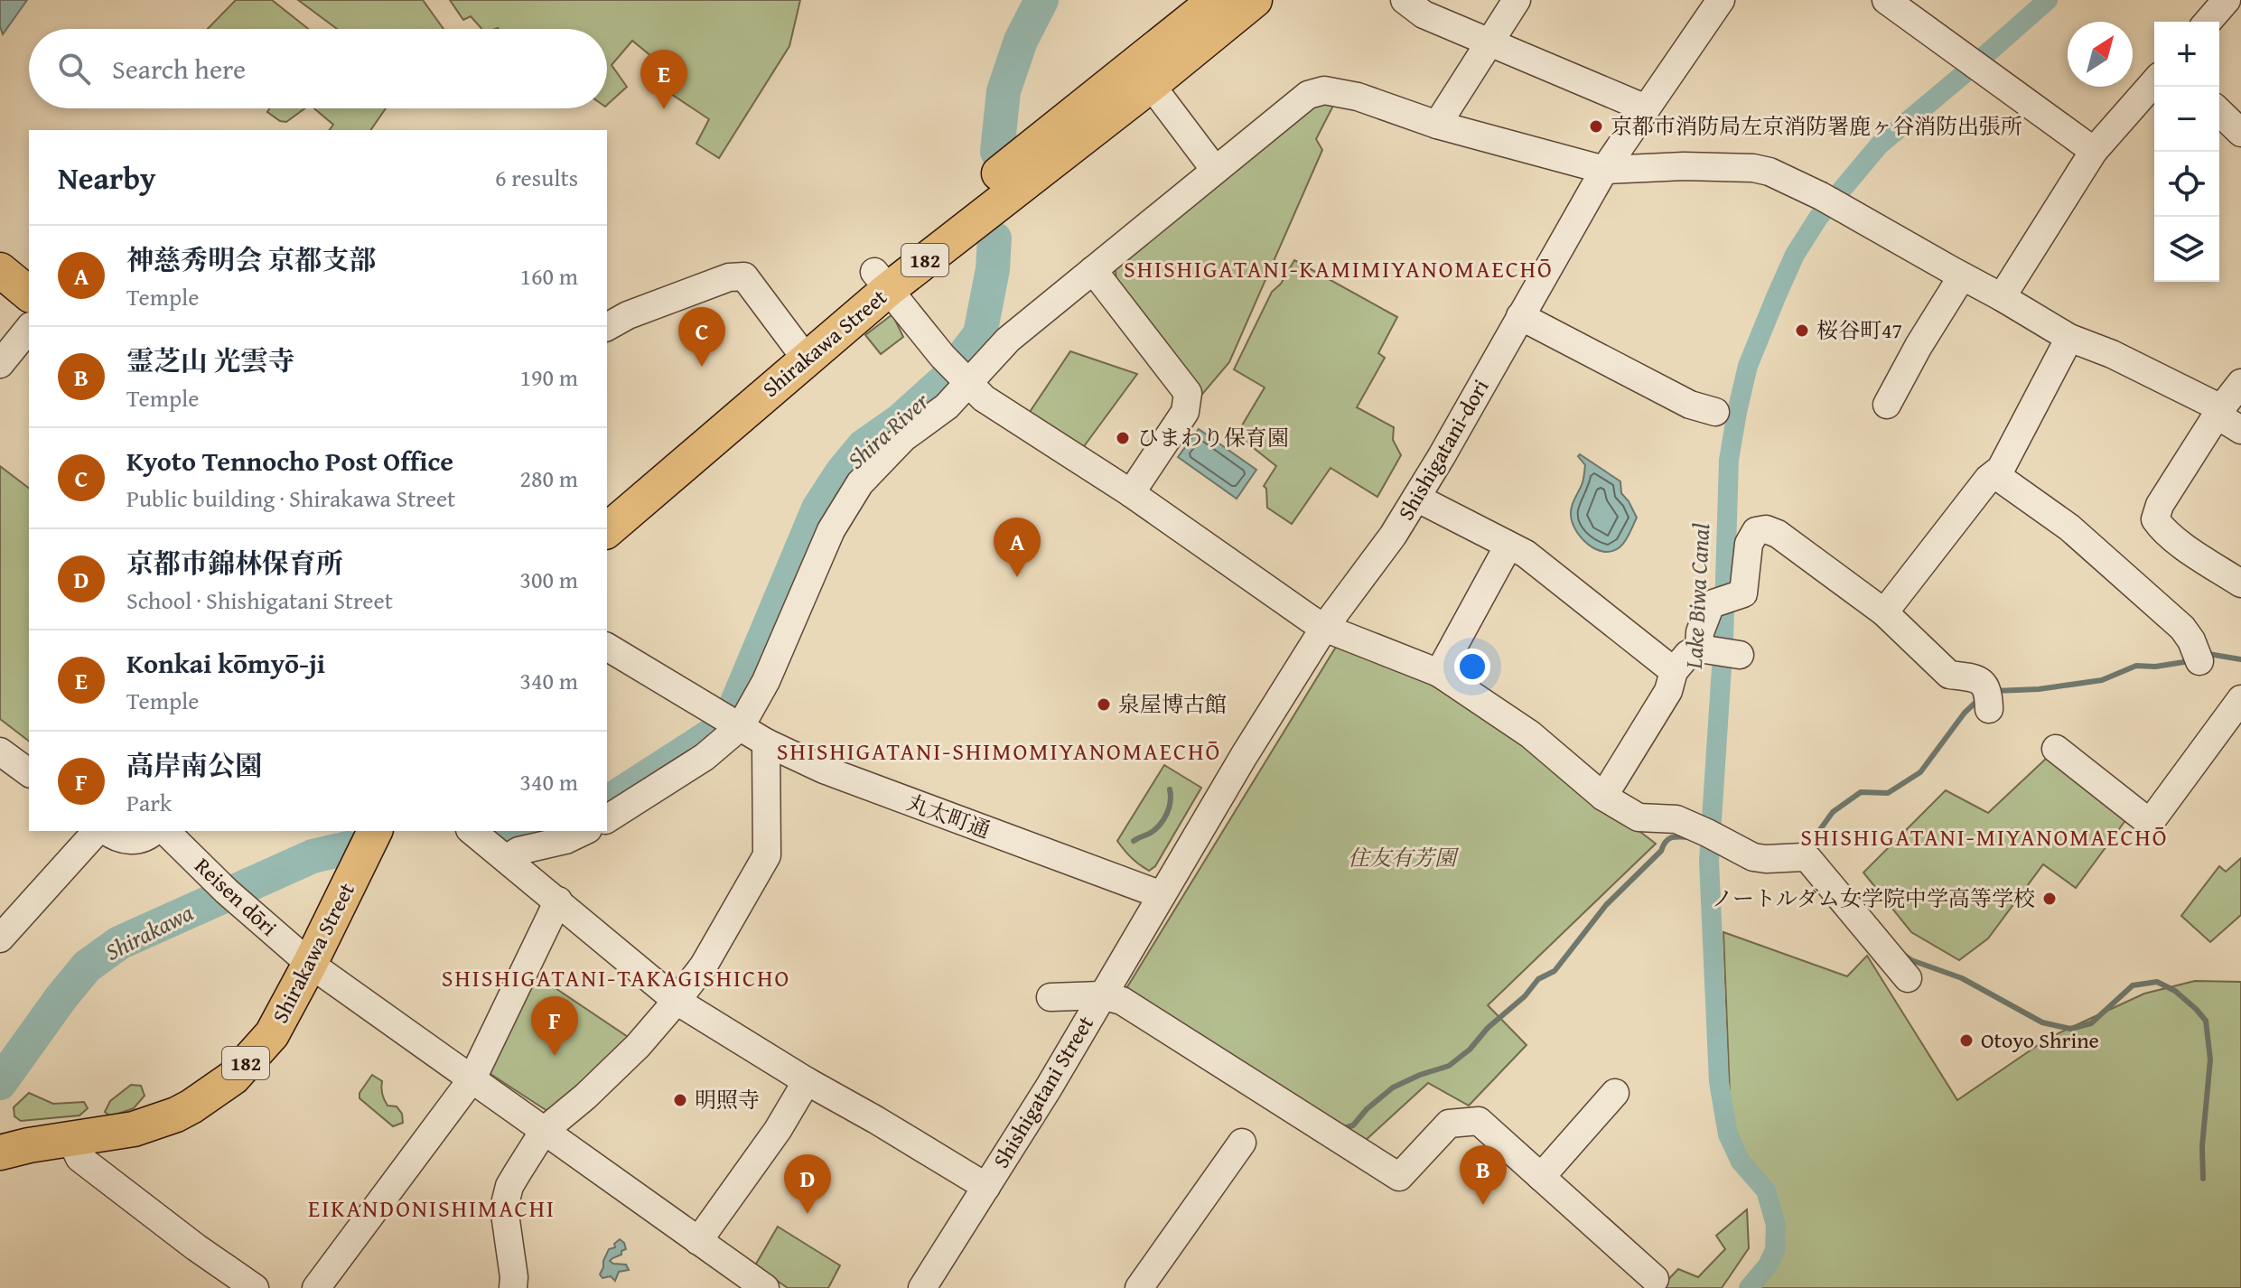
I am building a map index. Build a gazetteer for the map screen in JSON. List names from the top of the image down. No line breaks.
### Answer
{"streets":{"main road":["182","Shirakawa Street"],"street":["Shishigatani-dori","丸太町通","Reisen dōri","Shishigatani Street"]},"crossings":[["Shirakawa Street","Reisen dōri"],["Shishigatani-dori","丸太町通"],["Shishigatani-dori","Shishigatani Street"],["丸太町通","Shishigatani Street"]],"districts":["SHISHIGATANI-KAMIMIYANOMAECHŌ","SHISHIGATANI-SHIMOMIYANOMAECHŌ","SHISHIGATANI-MIYANOMAECHŌ","SHISHIGATANI-TAKAGISHICHO","EIKANDONISHIMACHI"],"water":["Shira River","Lake Biwa Canal","Shirakawa"],"parks":["住友有芳園"],"places":["京都市消防局左京消防署鹿ヶ谷消防出張所","桜谷町47","ひまわり保育園","泉屋博古館","ノートルダム女学院中学高等学校","Otoyo Shrine","明照寺"],"north":"top right","page":{"map_buttons":["+","−"],"search":"Search here","pins":["E","C","A","F","B","D"],"heading":["Nearby","6 results"],"list":[{"mark":"A","name":"神慈秀明会 京都支部","note":"Temple","value":"160 m"},{"mark":"B","name":"霊芝山 光雲寺","note":"Temple","value":"190 m"},{"mark":"C","name":"Kyoto Tennocho Post Office","note":"Public building · Shirakawa Street","value":"280 m"},{"mark":"D","name":"京都市錦林保育所","note":"School · Shishigatani Street","value":"300 m"},{"mark":"E","name":"Konkai kōmyō-ji","note":"Temple","value":"340 m"},{"mark":"F","name":"高岸南公園","note":"Park","value":"340 m"}]}}
